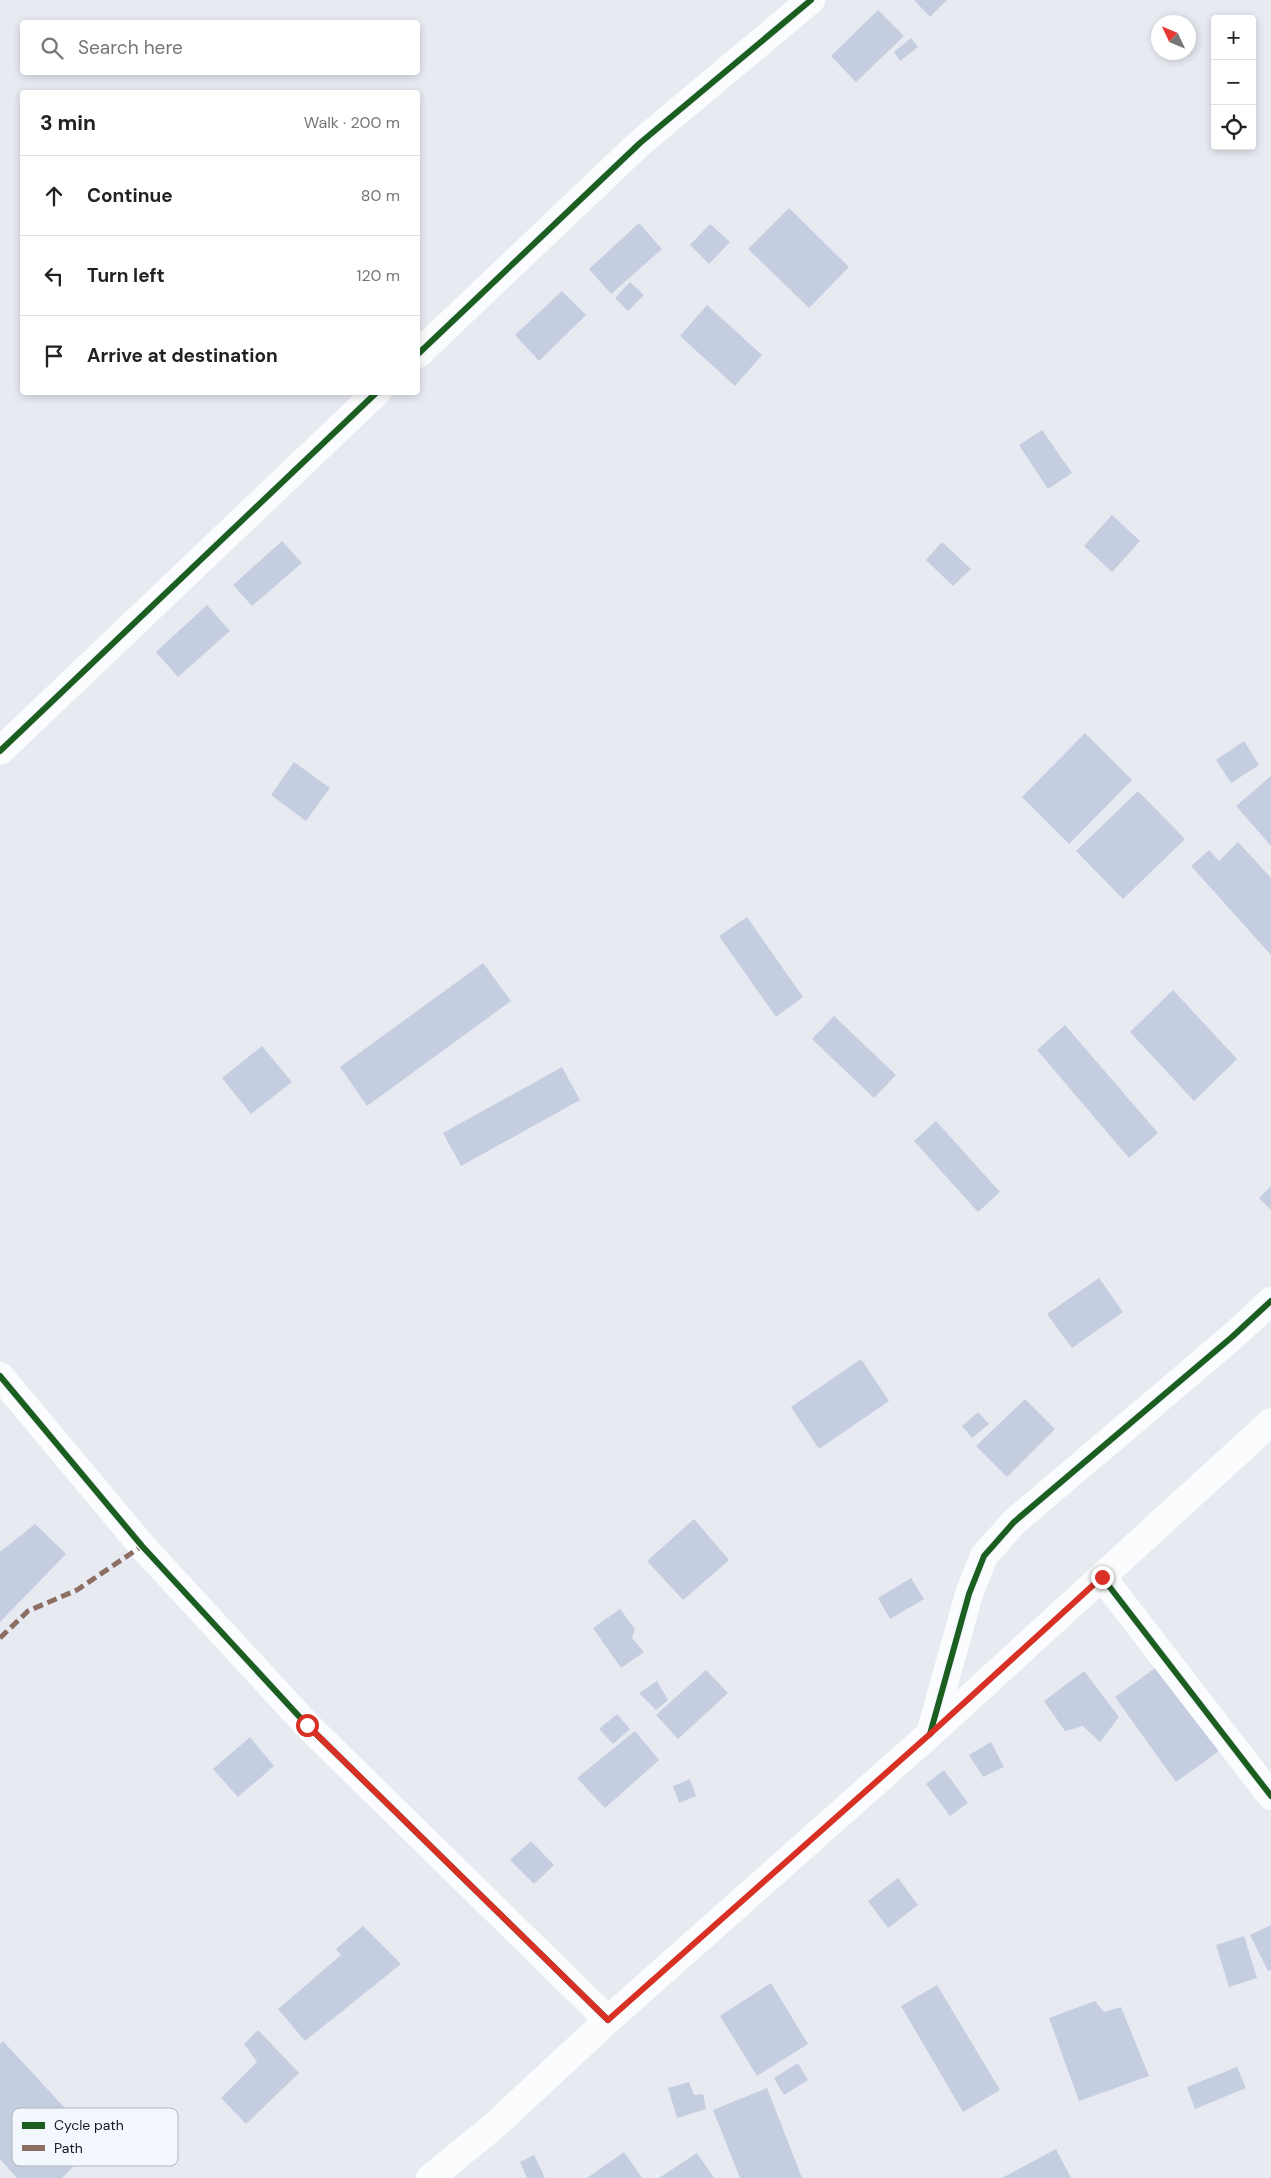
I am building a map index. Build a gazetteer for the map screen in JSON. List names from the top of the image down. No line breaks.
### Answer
{"legend":["Cycle path","Path"],"north":"top left","page":{"map_buttons":["+","−"],"search":"Search here","heading":["3 min","Walk · 200 m"],"list":[["Continue","80 m"],["Turn left","120 m"],"Arrive at destination"]}}
